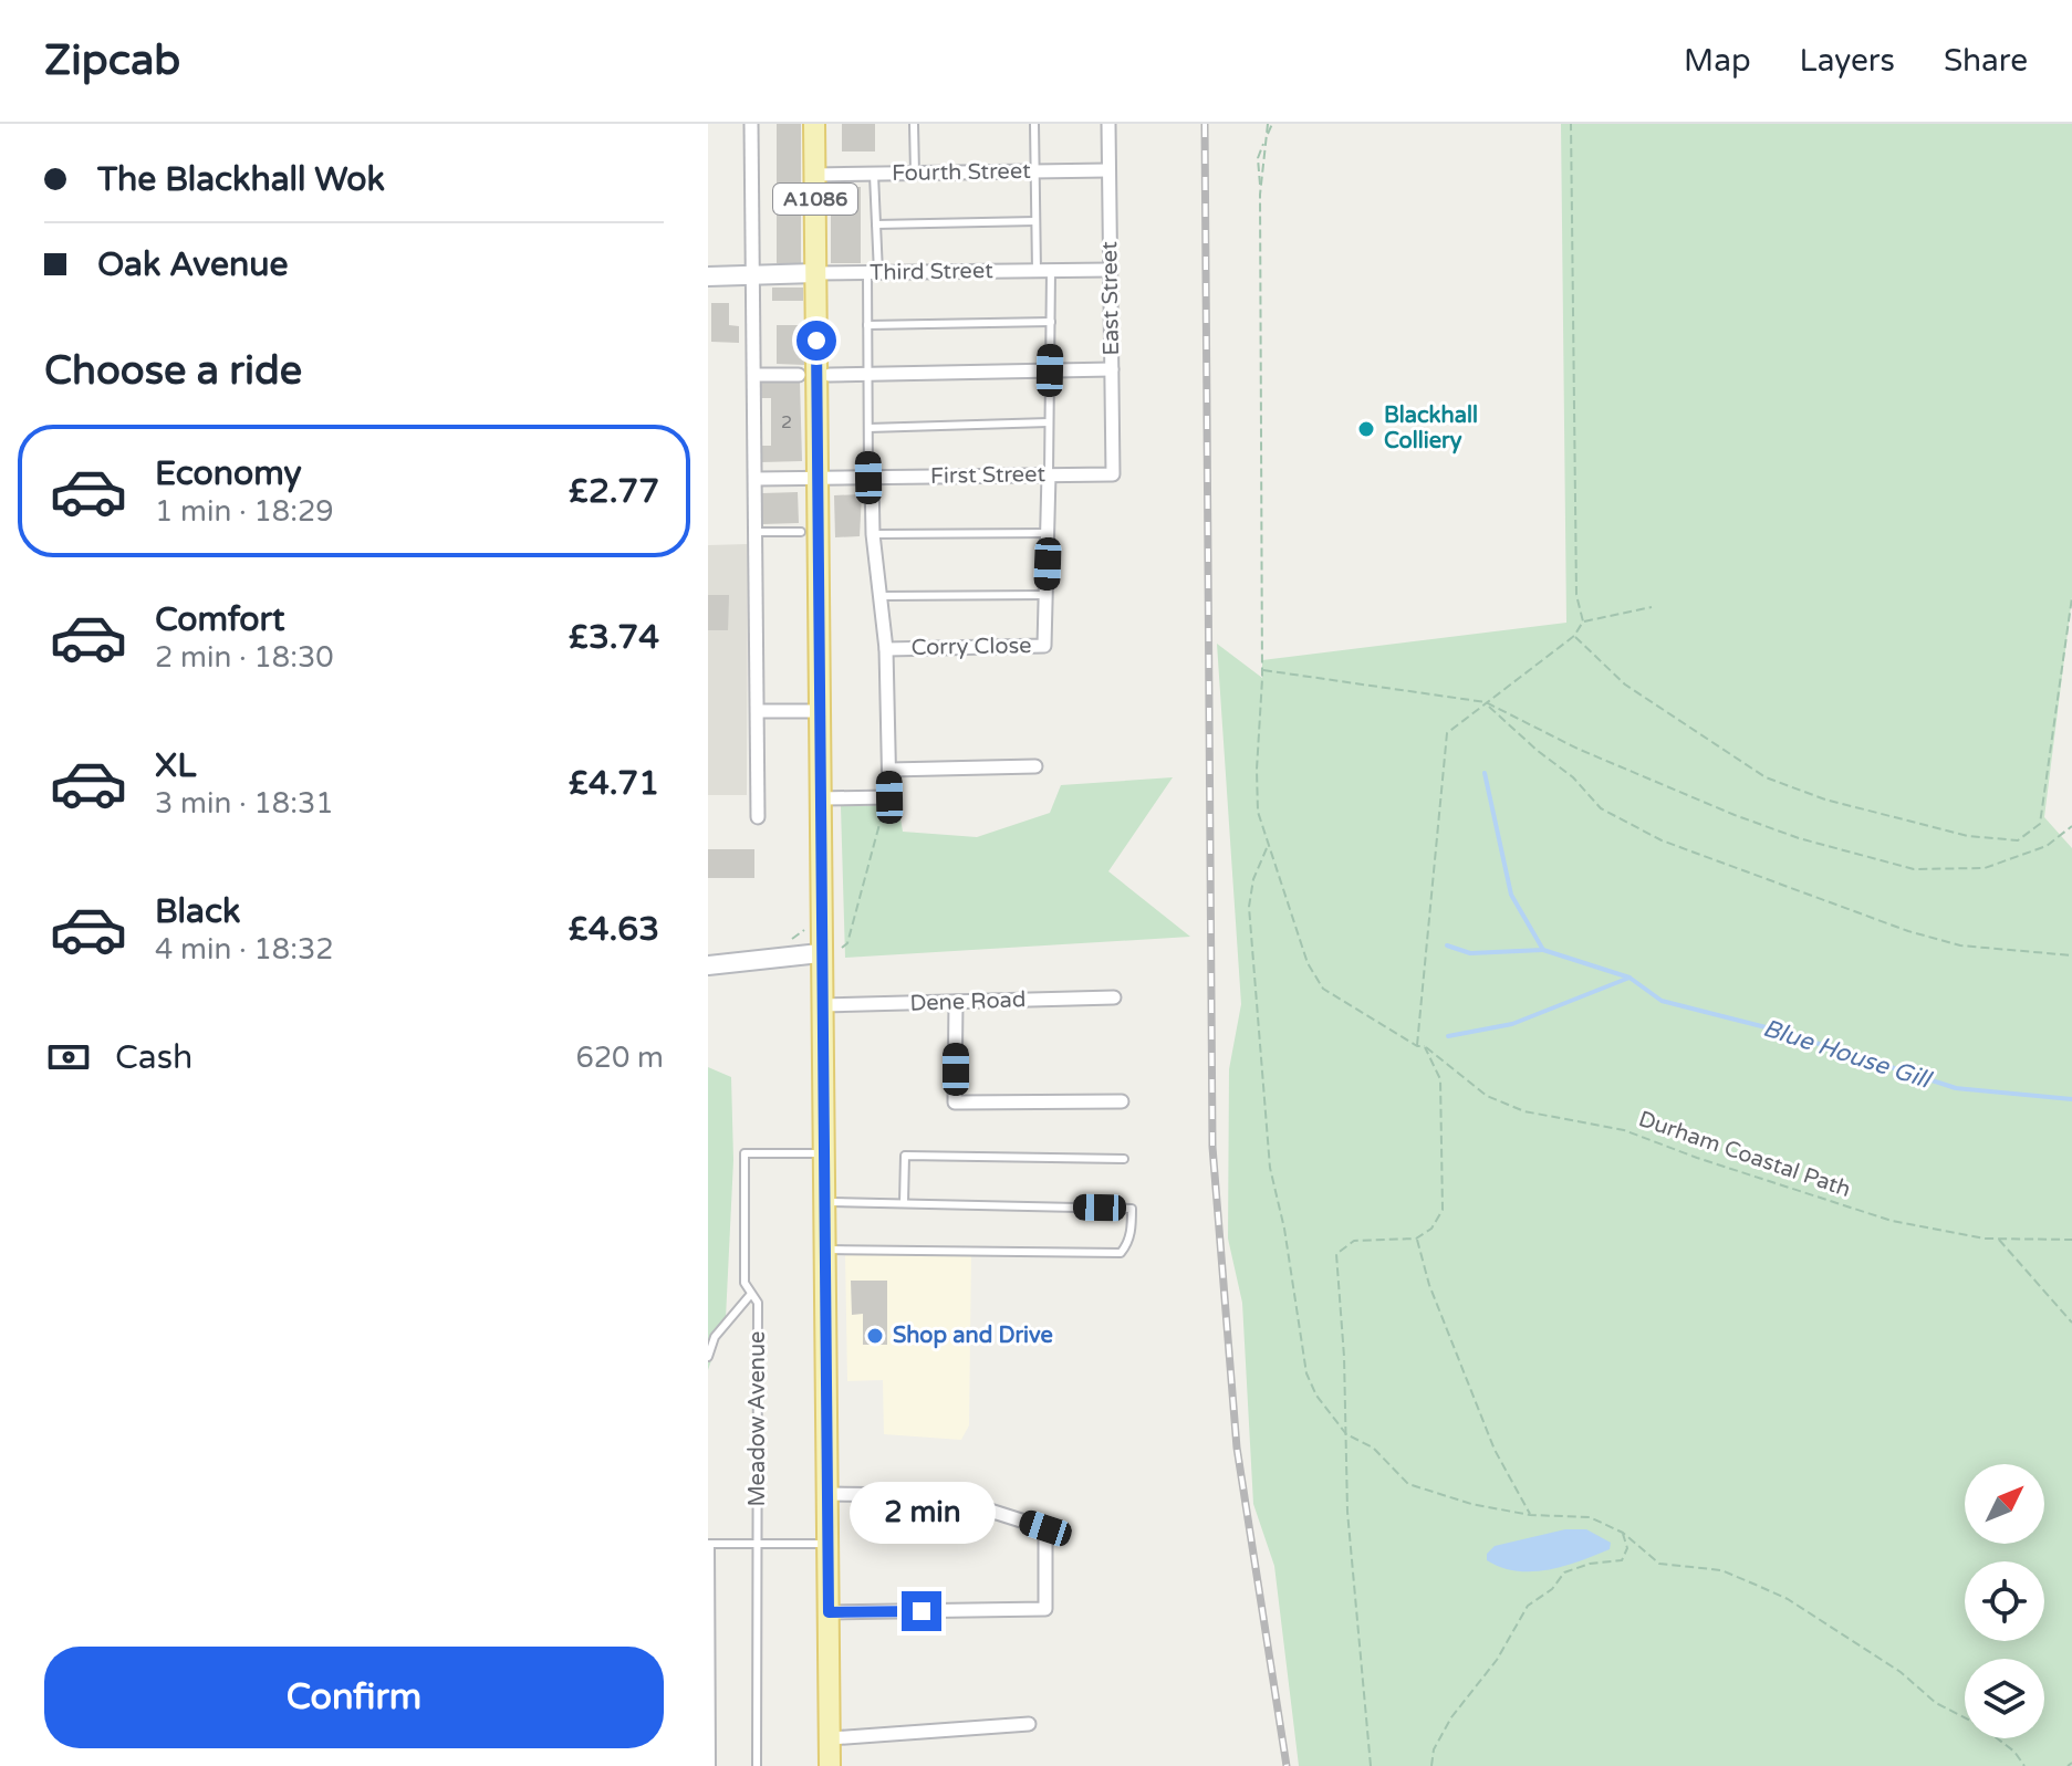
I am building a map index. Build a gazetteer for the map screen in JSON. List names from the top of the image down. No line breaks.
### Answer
{"streets":{"main road":["A1086","Third Street"],"street":["Fourth Street","East Street","First Street","Corry Close","Dene Road"],"lane":["Meadow Avenue"],"path":["Durham Coastal Path"]},"crossings":[["Fourth Street","A1086"],["Fourth Street","East Street"],["A1086","Third Street"],["A1086","First Street"],["A1086","Dene Road"],["A1086","Meadow Avenue"],["Third Street","East Street"],["East Street","First Street"],["First Street","Corry Close"]],"water":["Blue House Gill"],"places":["Blackhall Colliery","Shop and Drive"],"house_numbers":["2"],"north":"top right","page":{"header":"Zipcab","nav":["Map","Layers","Share"],"banner":["The Blackhall Wok","Oak Avenue"],"heading":"Choose a ride","list":[{"name":"Economy","note":"1 min · 18:29","value":"£2.77"},{"name":"Comfort","note":"2 min · 18:30","value":"£3.74"},{"name":"XL","note":"3 min · 18:31","value":"£4.71"},{"name":"Black","note":"4 min · 18:32","value":"£4.63"}],"pay":["Cash","620 m"],"bubble":"2 min","buttons":"Confirm"}}
